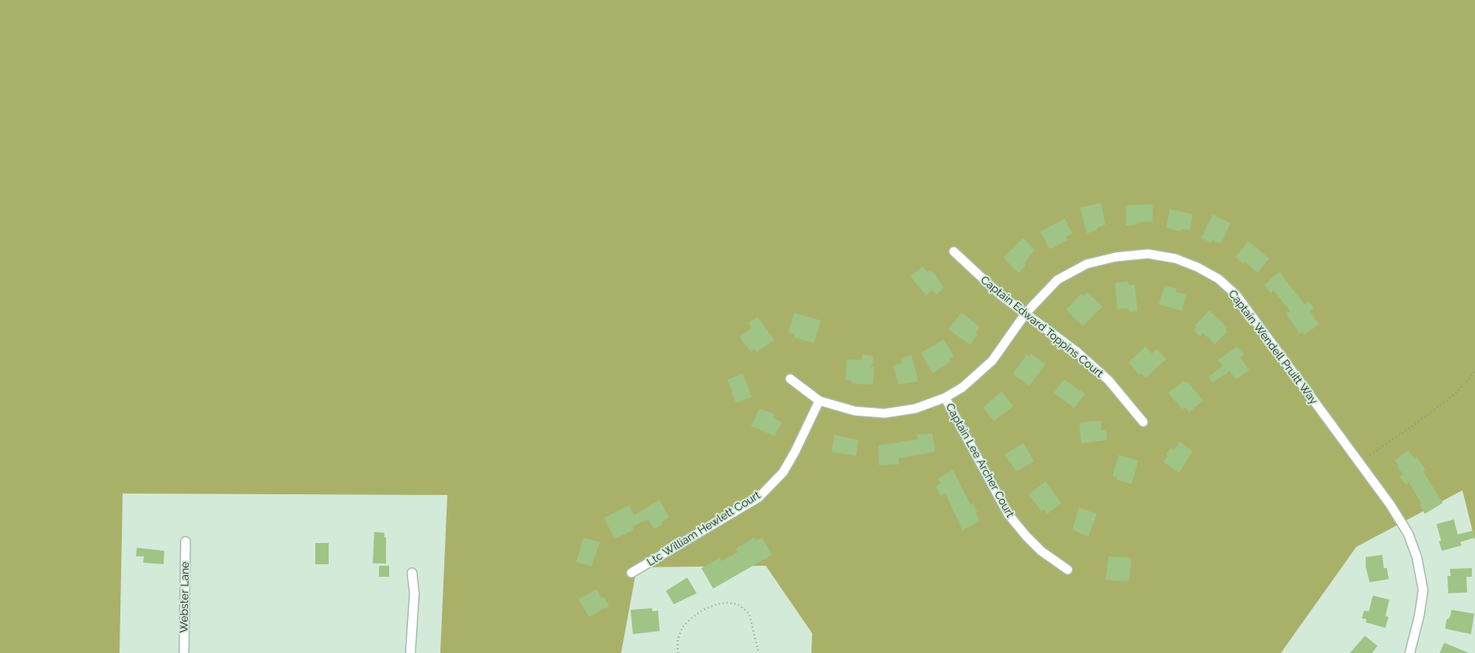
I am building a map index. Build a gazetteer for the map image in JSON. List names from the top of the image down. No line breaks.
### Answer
{"streets":{"street":["Captain Edward Toppins Court","Captain Wendell Pruitt Way","Captain Lee Archer Court","Ltc William Hewlett Court","Webster Lane"]},"crossings":[["Captain Edward Toppins Court","Captain Wendell Pruitt Way"],["Captain Wendell Pruitt Way","Captain Lee Archer Court"],["Captain Wendell Pruitt Way","Ltc William Hewlett Court"]]}
